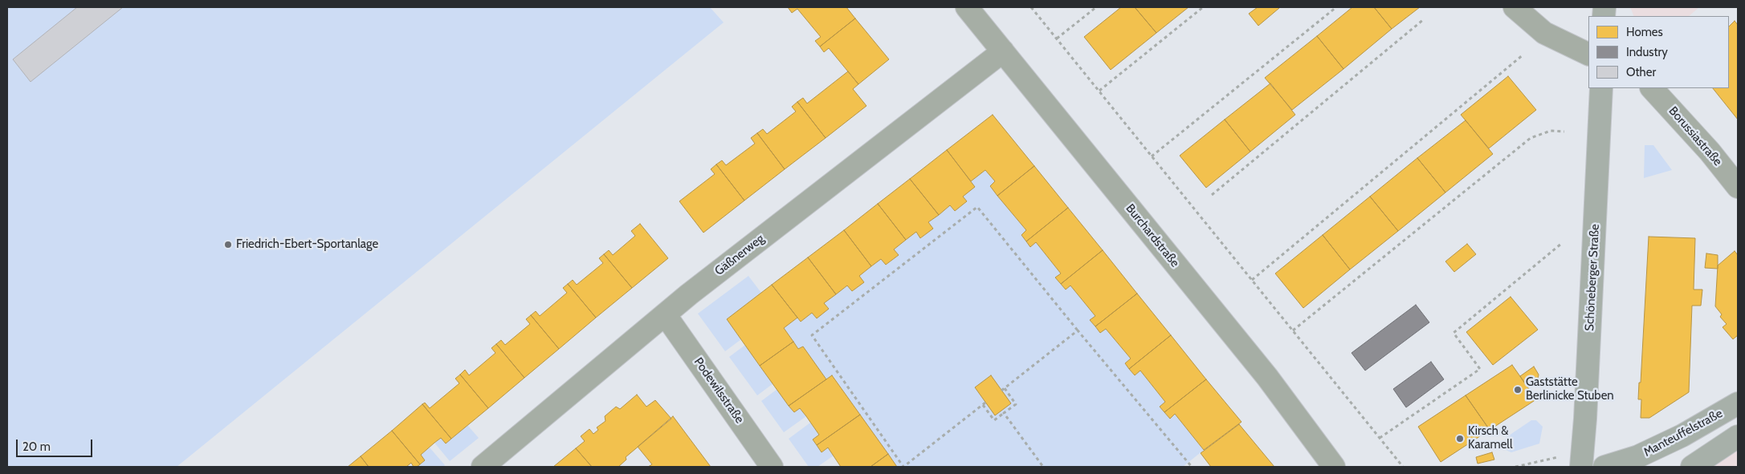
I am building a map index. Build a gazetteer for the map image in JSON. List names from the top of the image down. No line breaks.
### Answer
{"streets":{"main road":["Schöneberger Straße","Manteuffelstraße"],"street":["Borussiastraße","Burchardstraße","Gäßnerweg","Podewilsstraße"]},"crossings":[["Burchardstraße","Gäßnerweg"],["Gäßnerweg","Podewilsstraße"]],"places":["Friedrich-Ebert-Sportanlage","Gaststätte Berlinicke Stuben","Kirsch & Karamell"],"legend":["Homes","Industry","Other"],"scale_bar":"20 m"}
